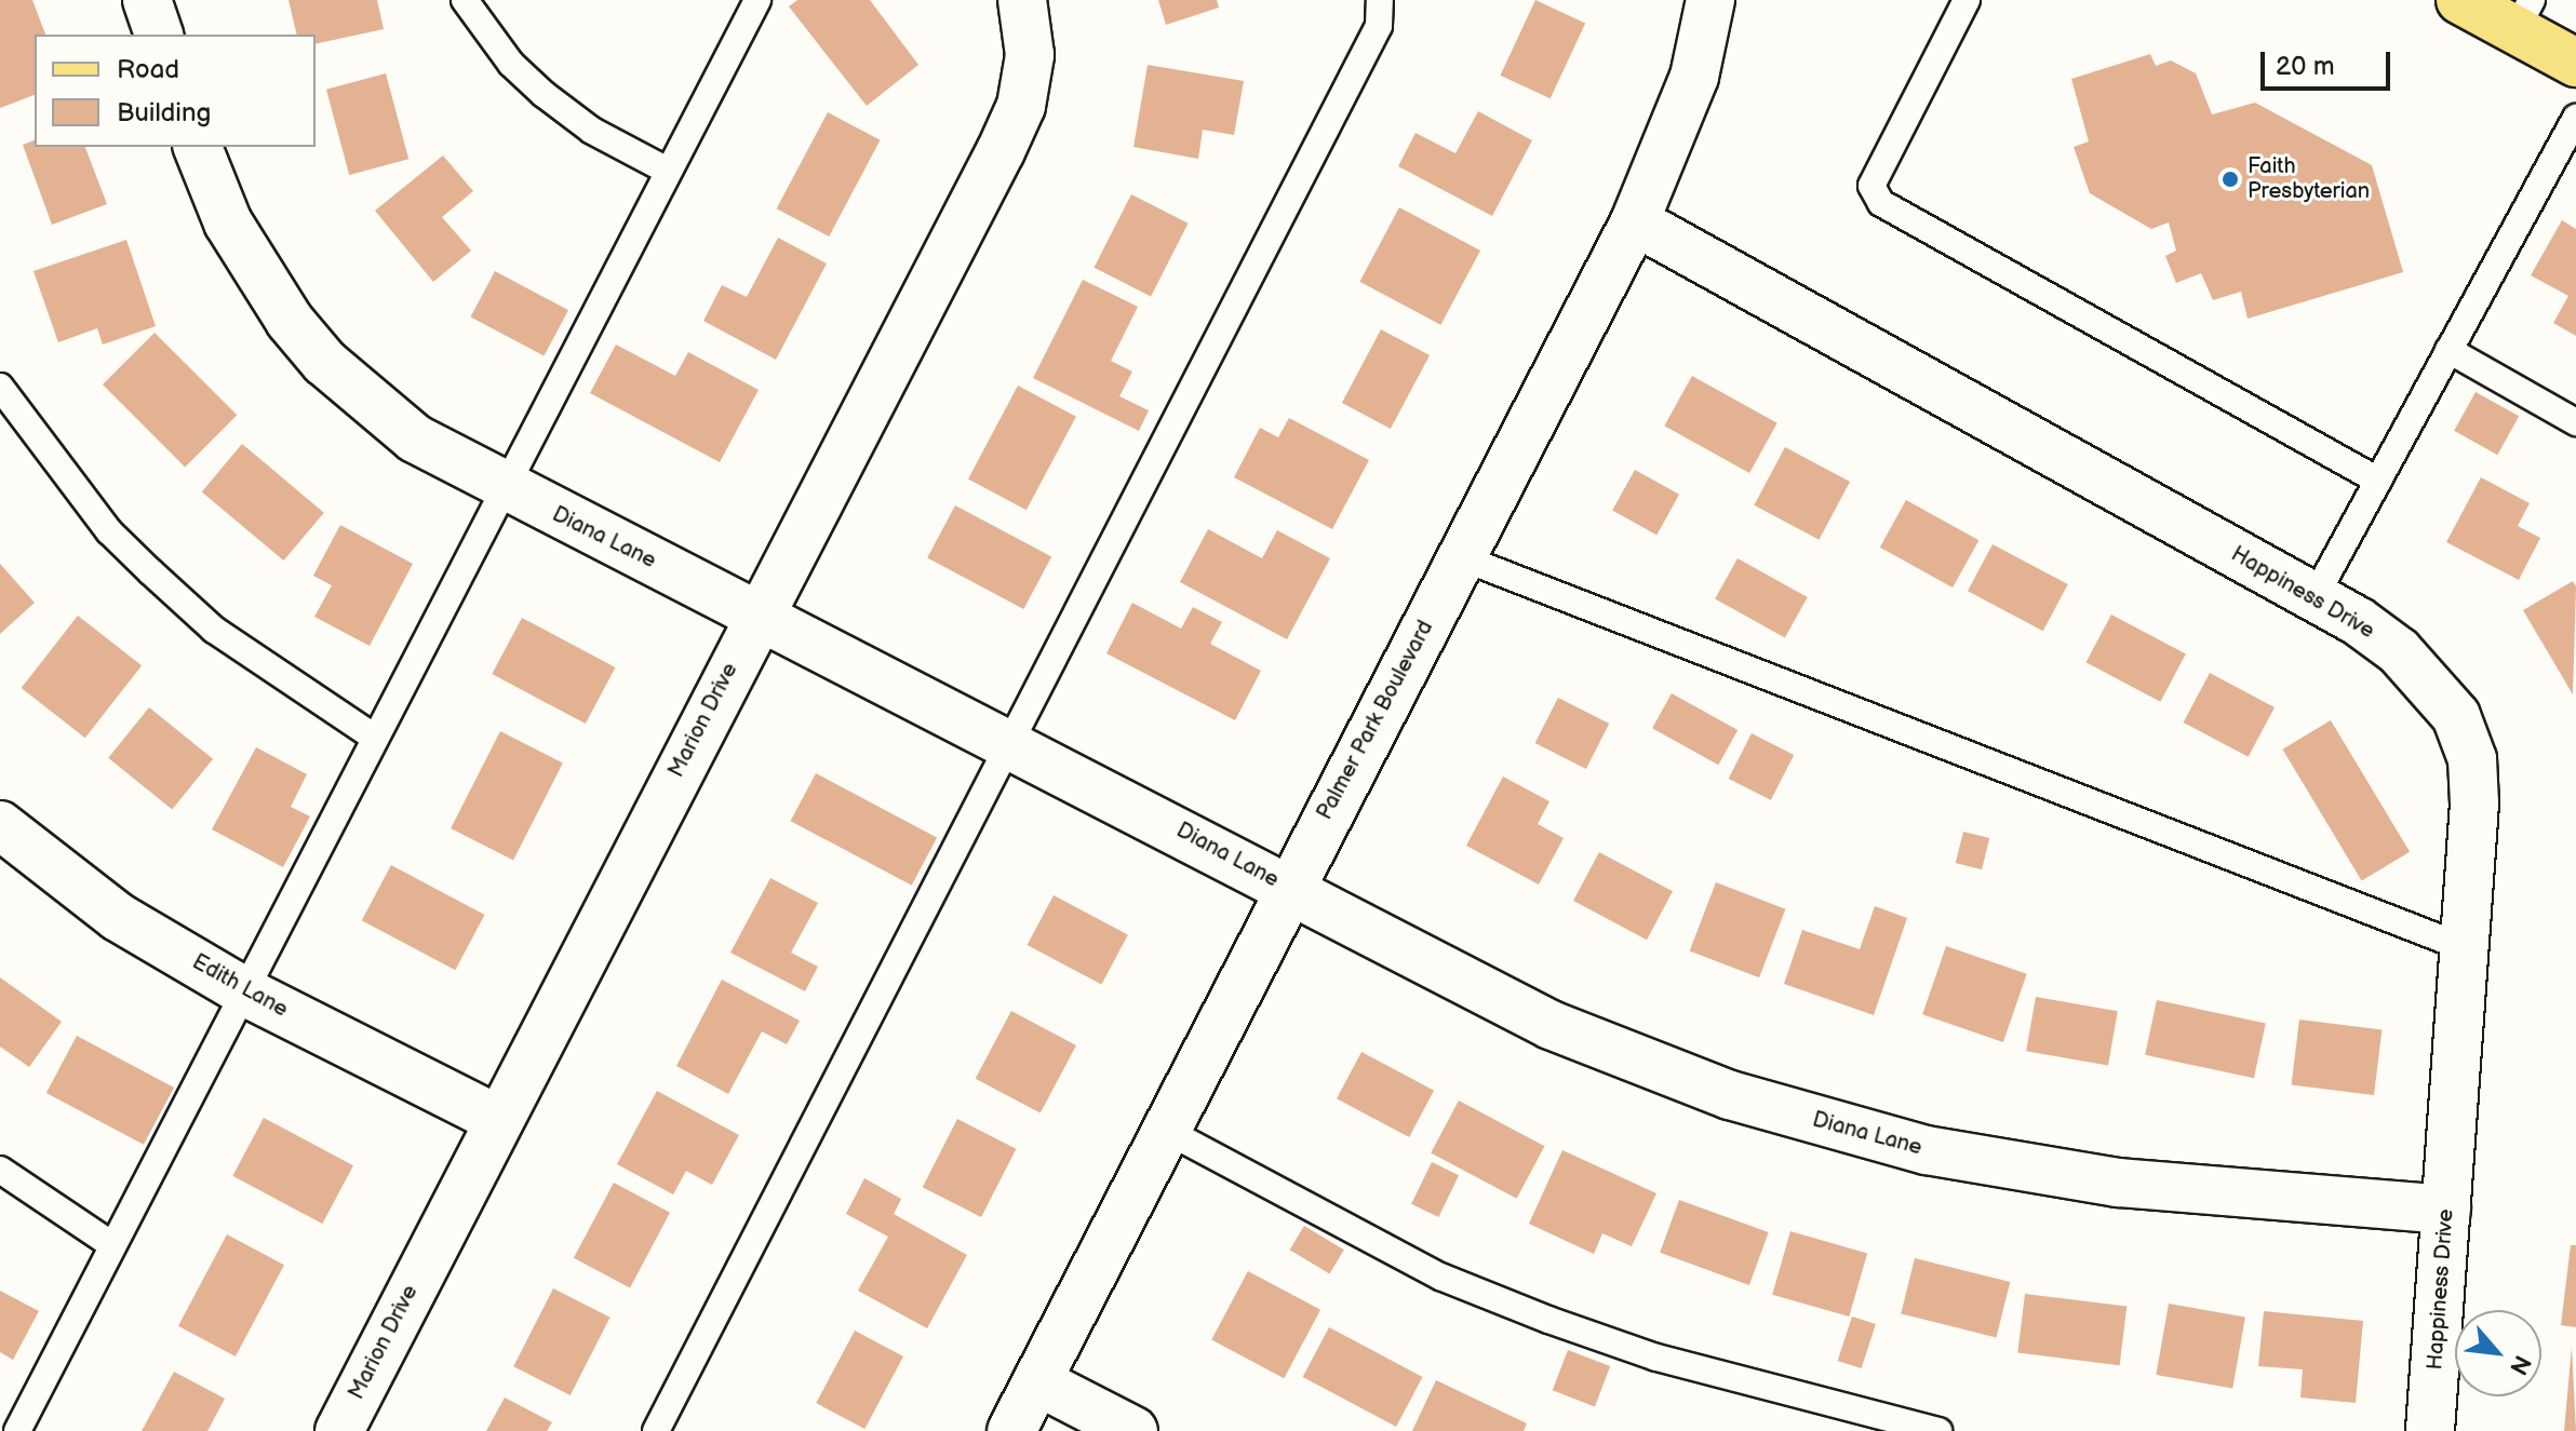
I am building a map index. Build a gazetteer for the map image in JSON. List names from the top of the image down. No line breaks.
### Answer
{"streets":{"street":["Diana Lane","Happiness Drive","Marion Drive","Palmer Park Boulevard","Edith Lane"]},"crossings":[["Diana Lane","Happiness Drive"],["Diana Lane","Marion Drive"],["Diana Lane","Palmer Park Boulevard"],["Happiness Drive","Palmer Park Boulevard"],["Marion Drive","Edith Lane"]],"places":["Faith Presbyterian"],"legend":["Road","Building"],"scale_bar":"20 m","north":"bottom right"}
